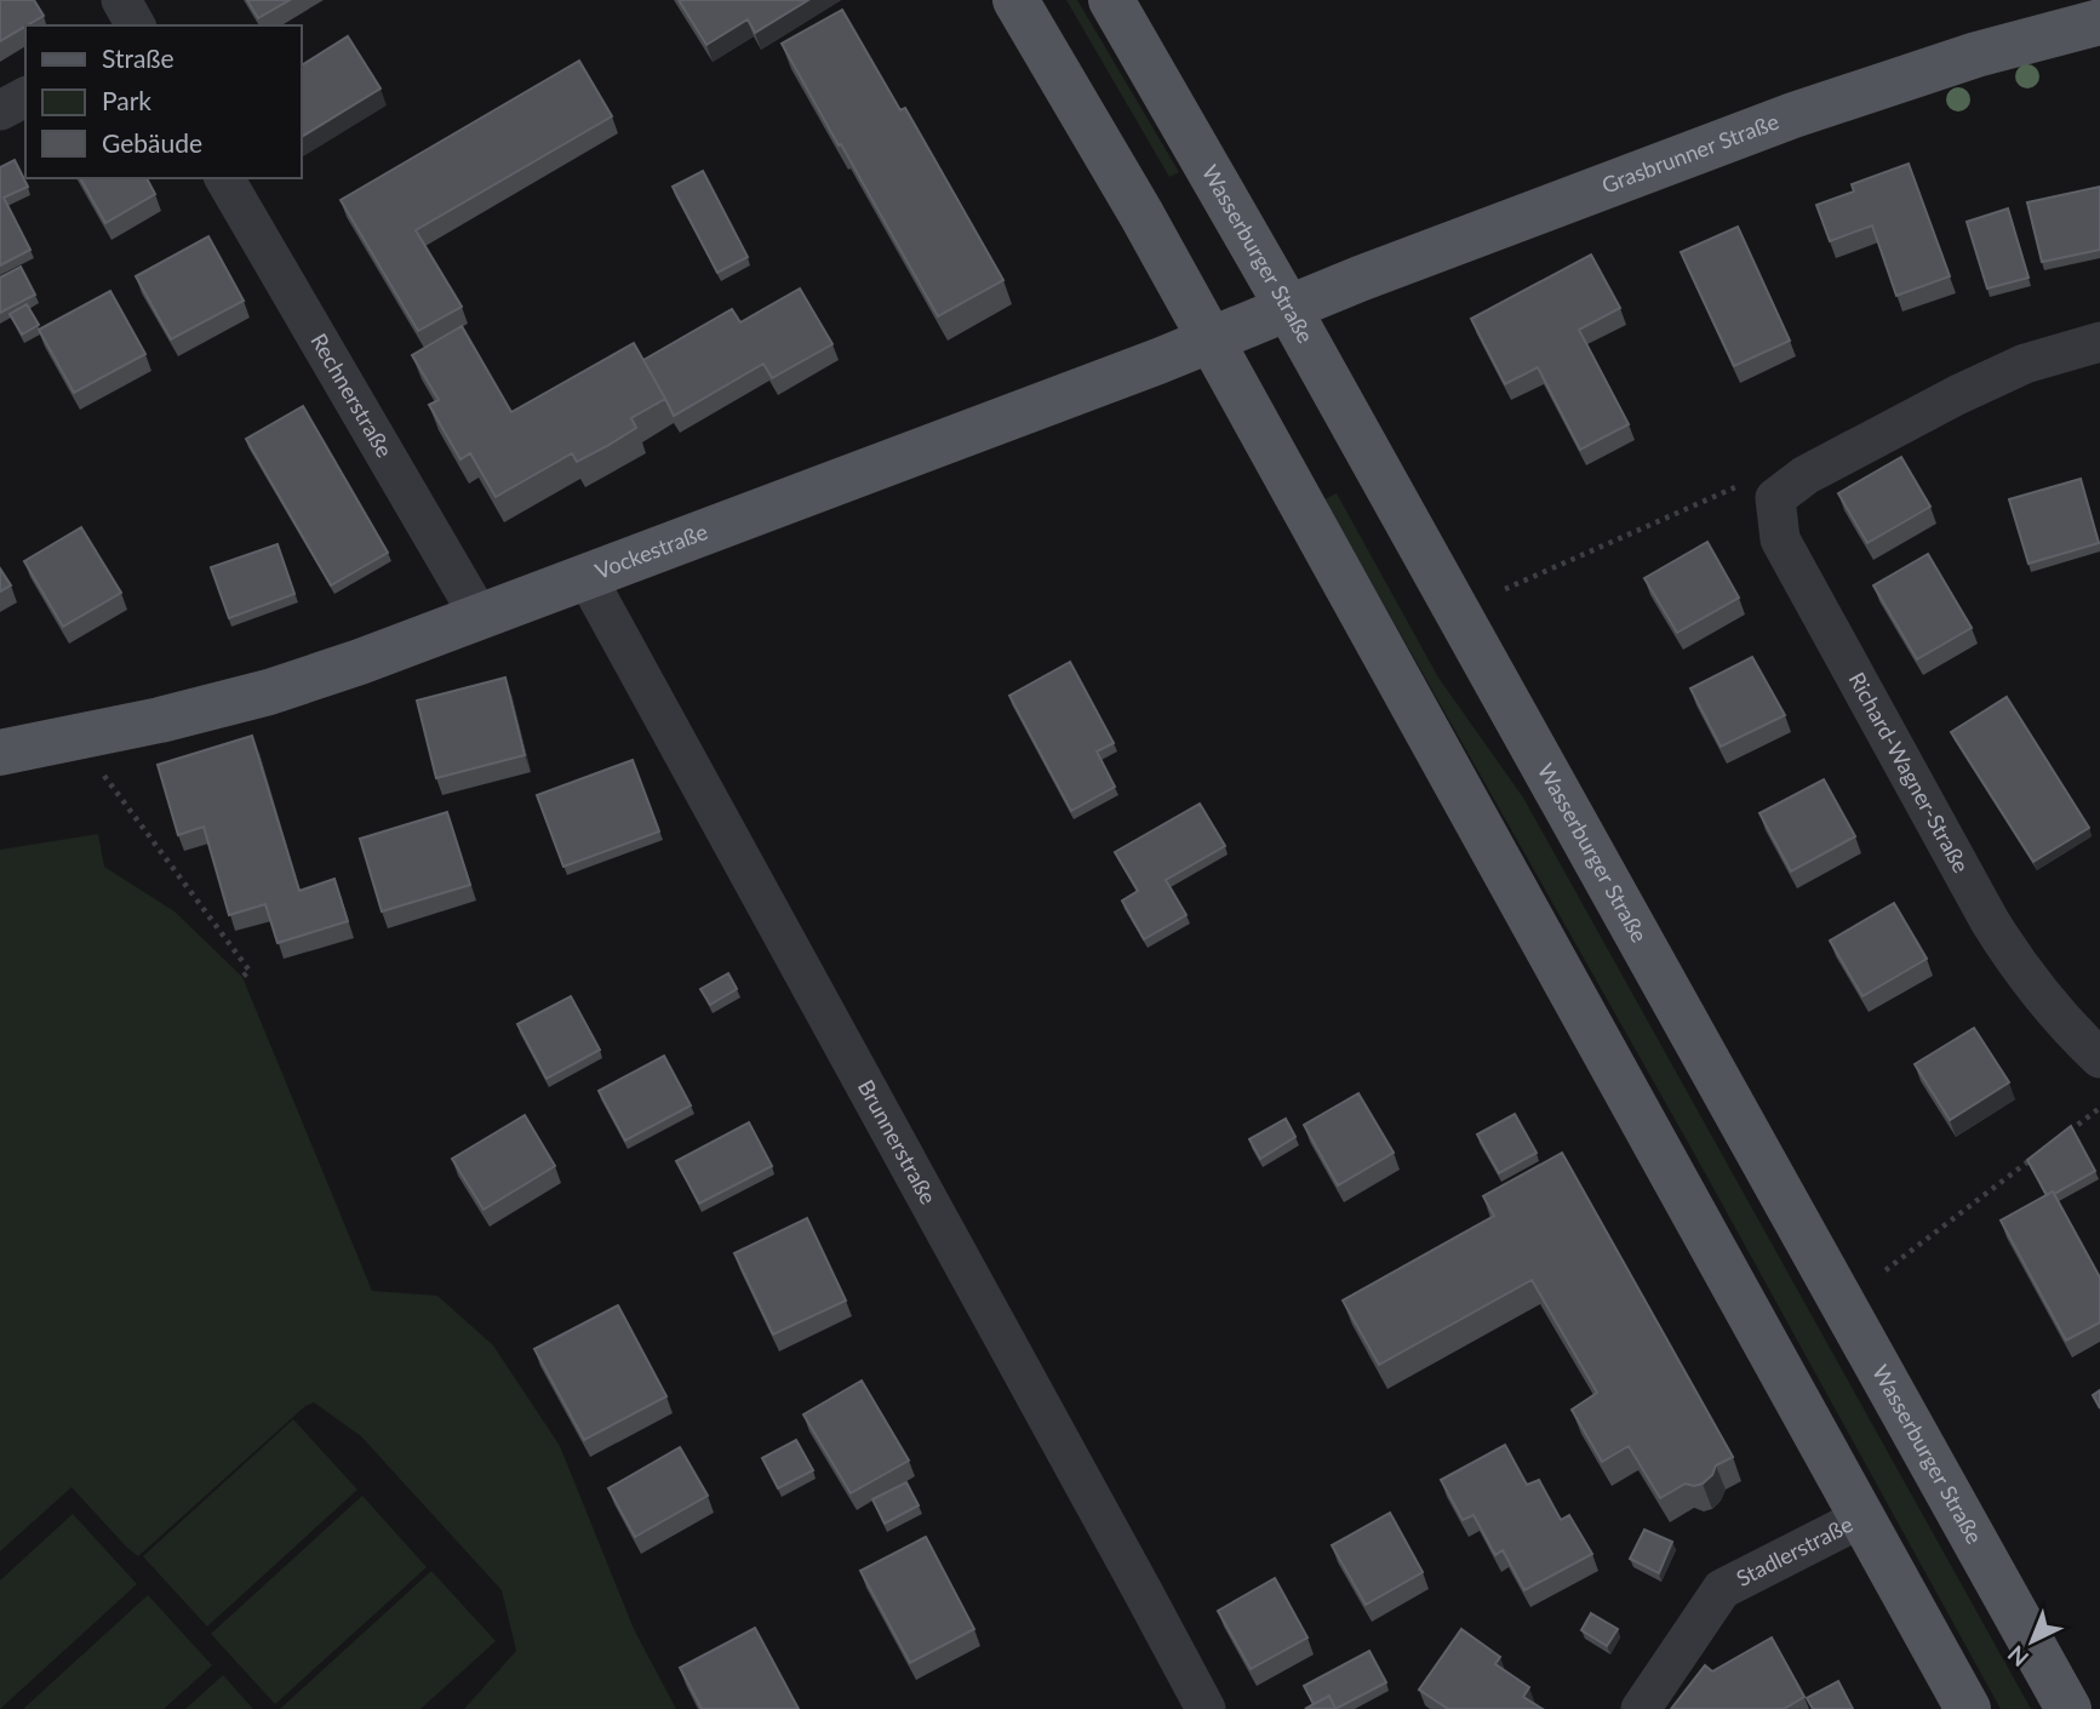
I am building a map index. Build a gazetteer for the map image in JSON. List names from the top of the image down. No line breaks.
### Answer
{"streets":{"main road":["Grasbrunner Straße","Wasserburger Straße","Vockestraße"],"street":["Rechnerstraße","Richard-Wagner-Straße","Brunnerstraße","Stadlerstraße"]},"crossings":[["Grasbrunner Straße","Wasserburger Straße"],["Grasbrunner Straße","Vockestraße"],["Wasserburger Straße","Vockestraße"],["Rechnerstraße","Vockestraße"],["Vockestraße","Brunnerstraße"]],"legend":["Straße","Park","Gebäude"],"north":"bottom left"}
